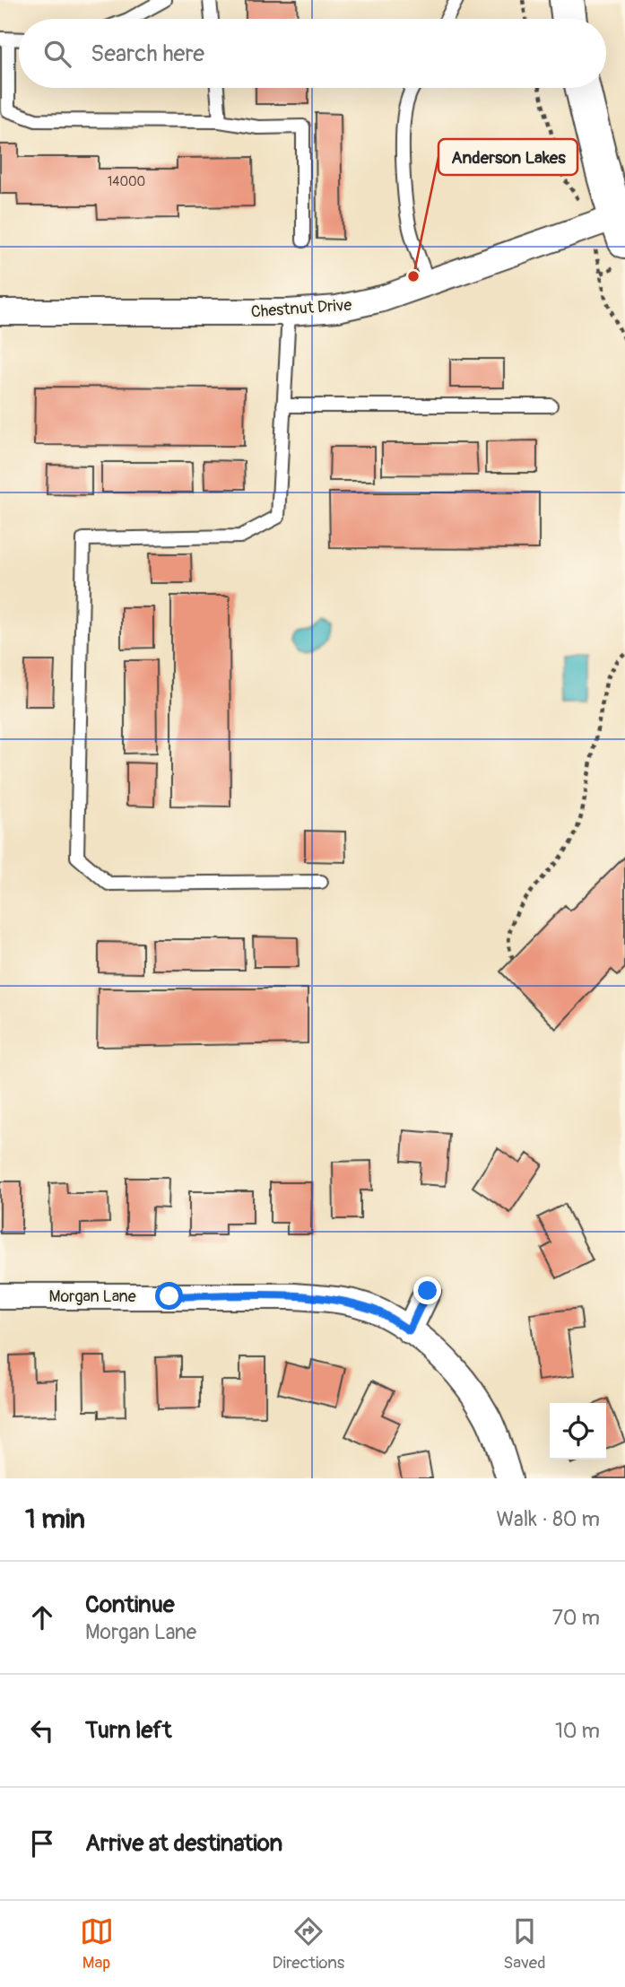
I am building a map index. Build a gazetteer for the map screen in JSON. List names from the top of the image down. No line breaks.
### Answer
{"streets":{"street":["Chestnut Drive","Morgan Lane"]},"places":["Anderson Lakes"],"house_numbers":["14000"],"page":{"search":"Search here","heading":["1 min","Walk · 80 m"],"list":[["Continue","Morgan Lane","70 m"],["Turn left","10 m"],"Arrive at destination"],"nav":["Map","Directions","Saved"]}}
